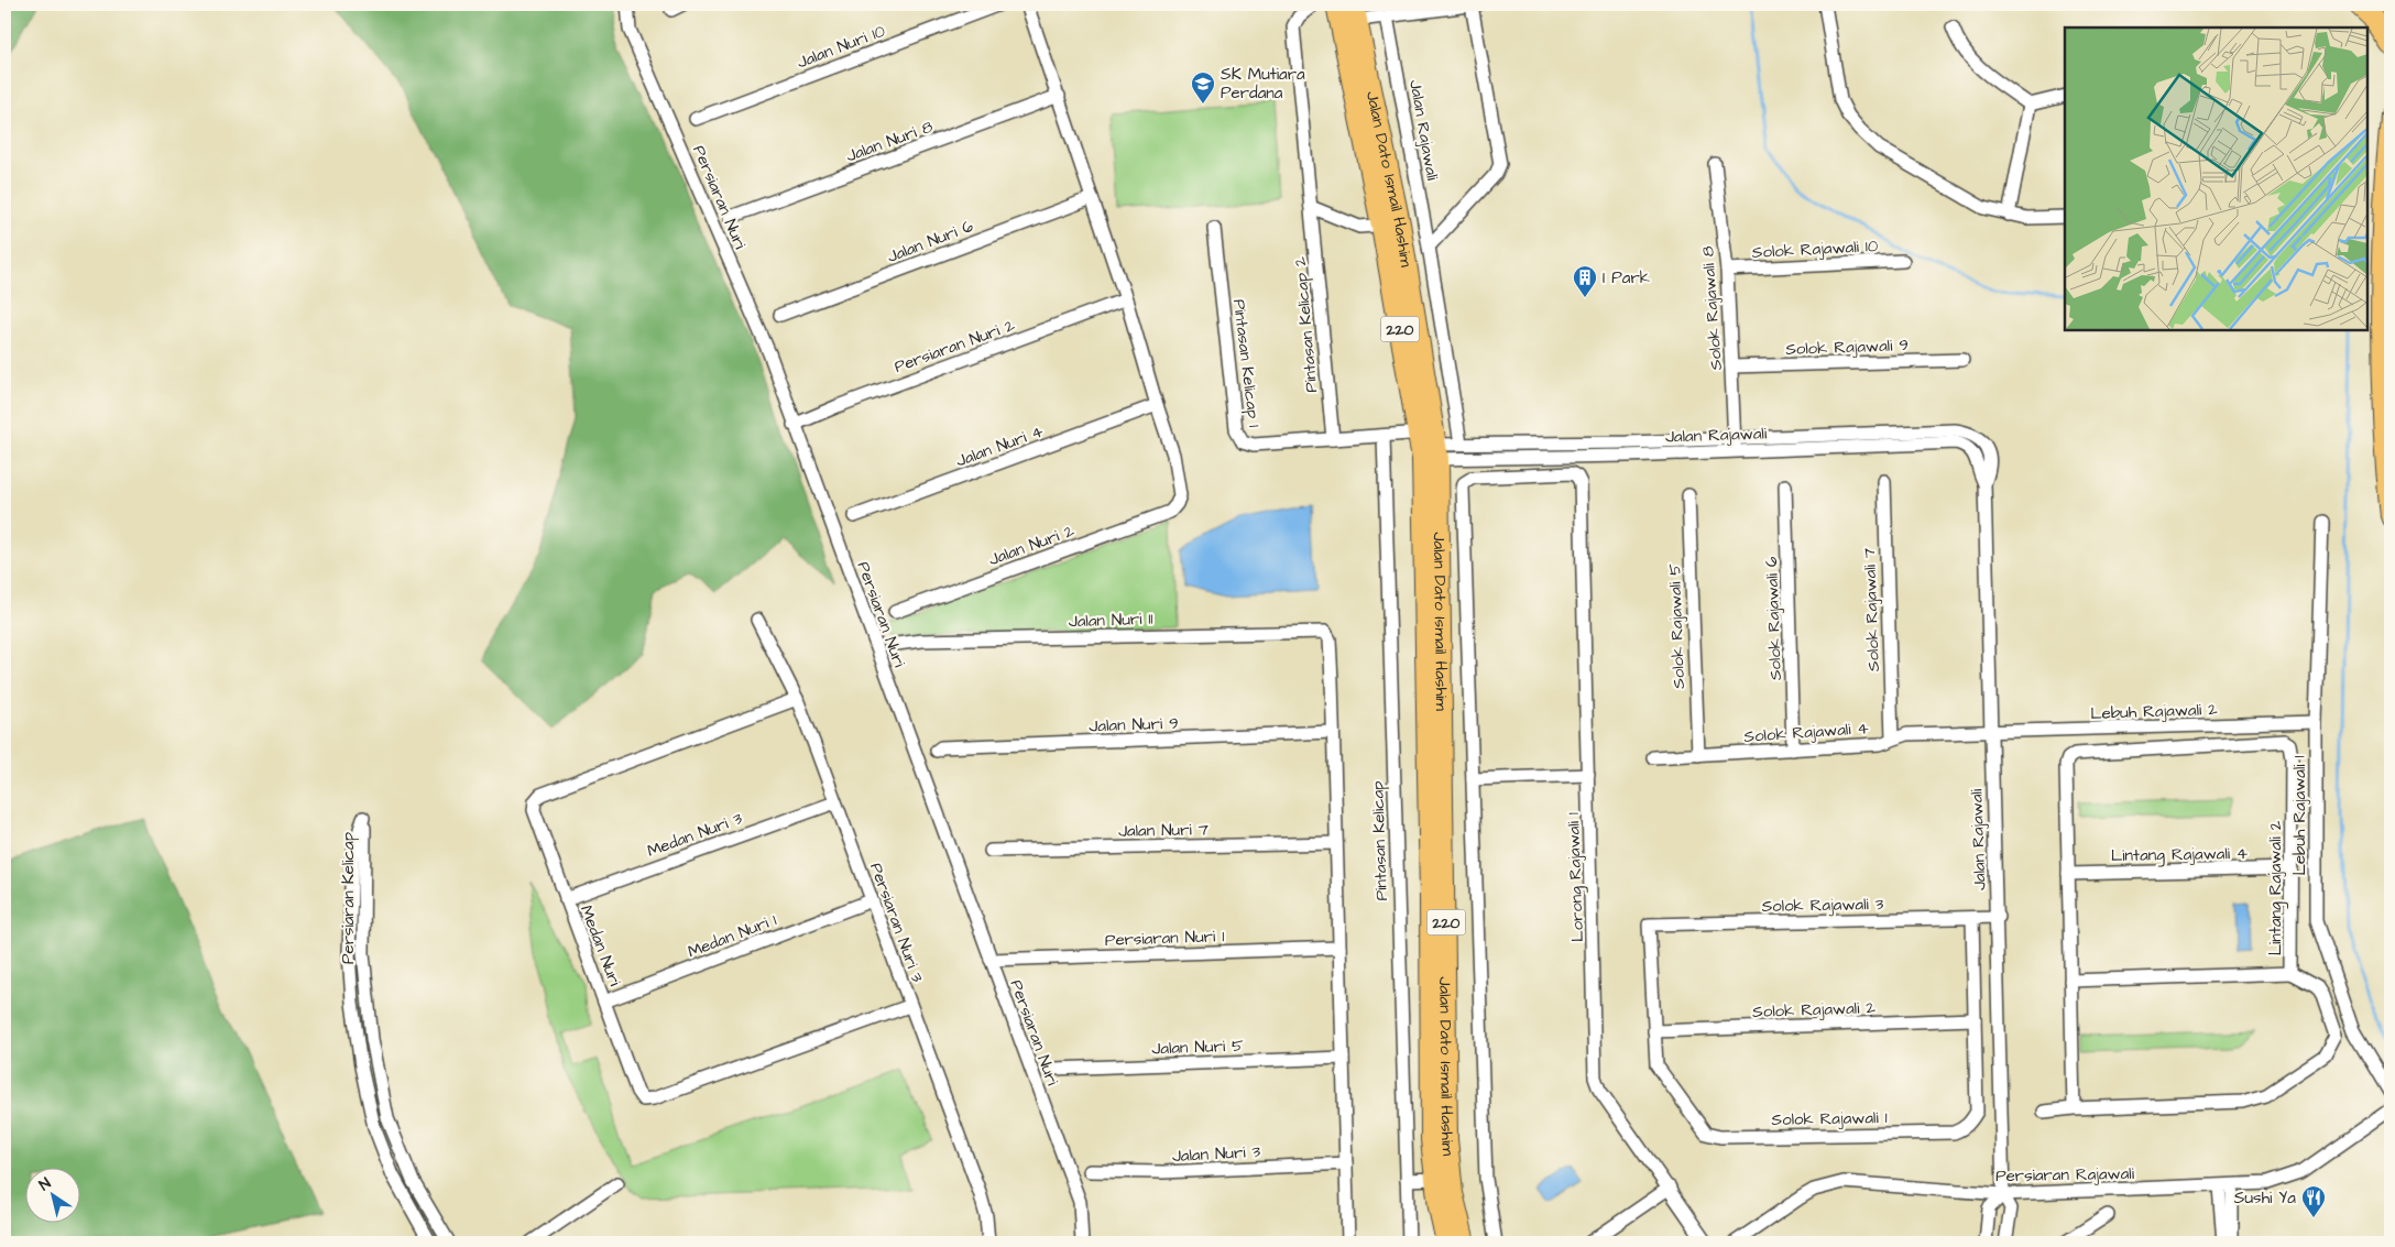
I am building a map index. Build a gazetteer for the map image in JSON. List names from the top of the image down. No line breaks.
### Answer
{"streets":{"main road":["Jalan Dato Ismail Hashim","220"],"street":["Jalan Nuri 10","Jalan Rajawali","Jalan Nuri 8","Persiaran Nuri","Jalan Nuri 6","Solok Rajawali 10","Solok Rajawali 8","Pintasan Kelicap 2","Persiaran Nuri 2","Solok Rajawali 9","Pintasan Kelicap 1","Jalan Nuri 4","Jalan Nuri 2","Solok Rajawali 7","Solok Rajawali 6","Jalan Nuri 11","Solok Rajawali 5","Lebuh Rajawali 2","Jalan Nuri 9","Solok Rajawali 4","Lebuh Rajawali 1","Jalan Nuri 7","Medan Nuri 3","Pintasan Kelicap","Lintang Rajawali 4","Lorong Rajawali 1","Lintang Rajawali 2","Persiaran Kelicap","Solok Rajawali 3","Persiaran Nuri 3","Medan Nuri 1","Persiaran Nuri 1","Medan Nuri","Solok Rajawali 2","Jalan Nuri 5","Solok Rajawali 1","Jalan Nuri 3","Persiaran Rajawali"]},"crossings":[["Jalan Rajawali","Jalan Dato Ismail Hashim"],["Jalan Rajawali","Solok Rajawali 8"],["Jalan Rajawali","Pintasan Kelicap 1"],["Jalan Rajawali","Lebuh Rajawali 2"],["Jalan Rajawali","Solok Rajawali 4"],["Jalan Rajawali","Solok Rajawali 3"],["Jalan Rajawali","Persiaran Rajawali"],["Jalan Dato Ismail Hashim","Pintasan Kelicap 1"],["Persiaran Nuri","Persiaran Nuri 2"],["Persiaran Nuri","Persiaran Nuri 1"],["Solok Rajawali 10","Solok Rajawali 8"],["Solok Rajawali 8","Solok Rajawali 9"],["Pintasan Kelicap 2","Pintasan Kelicap 1"],["Pintasan Kelicap 1","Pintasan Kelicap"],["Jalan Nuri 4","Jalan Nuri 2"],["Solok Rajawali 7","Solok Rajawali 4"],["Solok Rajawali 6","Solok Rajawali 4"],["Jalan Nuri 11","Jalan Nuri 9"],["Solok Rajawali 5","Solok Rajawali 4"],["Lebuh Rajawali 2","Solok Rajawali 4"],["Lebuh Rajawali 2","Lebuh Rajawali 1"],["Medan Nuri 3","Persiaran Nuri 3"],["Medan Nuri 3","Medan Nuri"],["Lintang Rajawali 4","Lintang Rajawali 2"],["Solok Rajawali 3","Solok Rajawali 1"],["Persiaran Nuri 3","Medan Nuri 1"],["Persiaran Nuri 3","Medan Nuri"],["Medan Nuri 1","Medan Nuri"],["Solok Rajawali 2","Solok Rajawali 1"]],"places":{"school or university":["SK Mutiara Perdana"],"building":["I Park"],"restaurant":["Sushi Ya"]},"north":"top left"}
